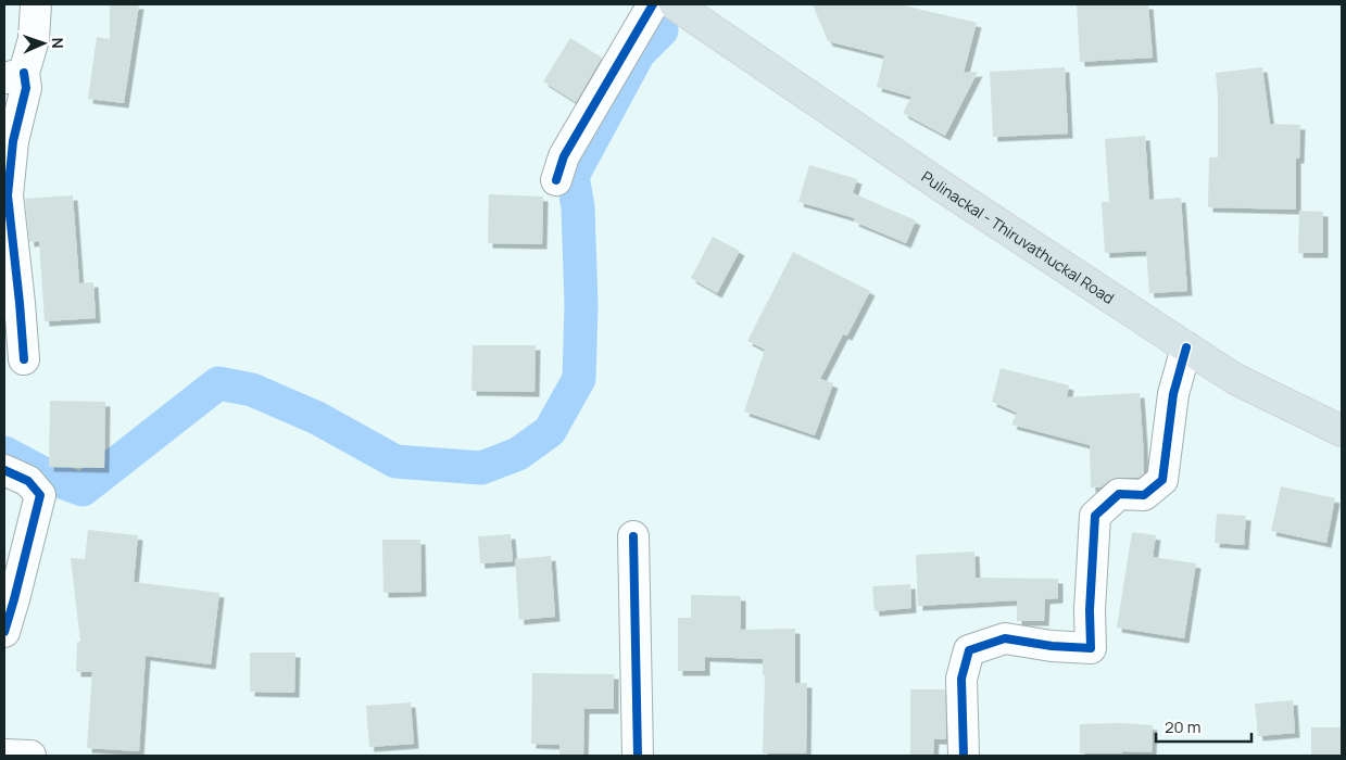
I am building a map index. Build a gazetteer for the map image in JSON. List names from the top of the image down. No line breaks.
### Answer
{"streets":{"main road":["Pulinackal - Thiruvathuckal Road"]},"scale_bar":"20 m","north":"right"}
